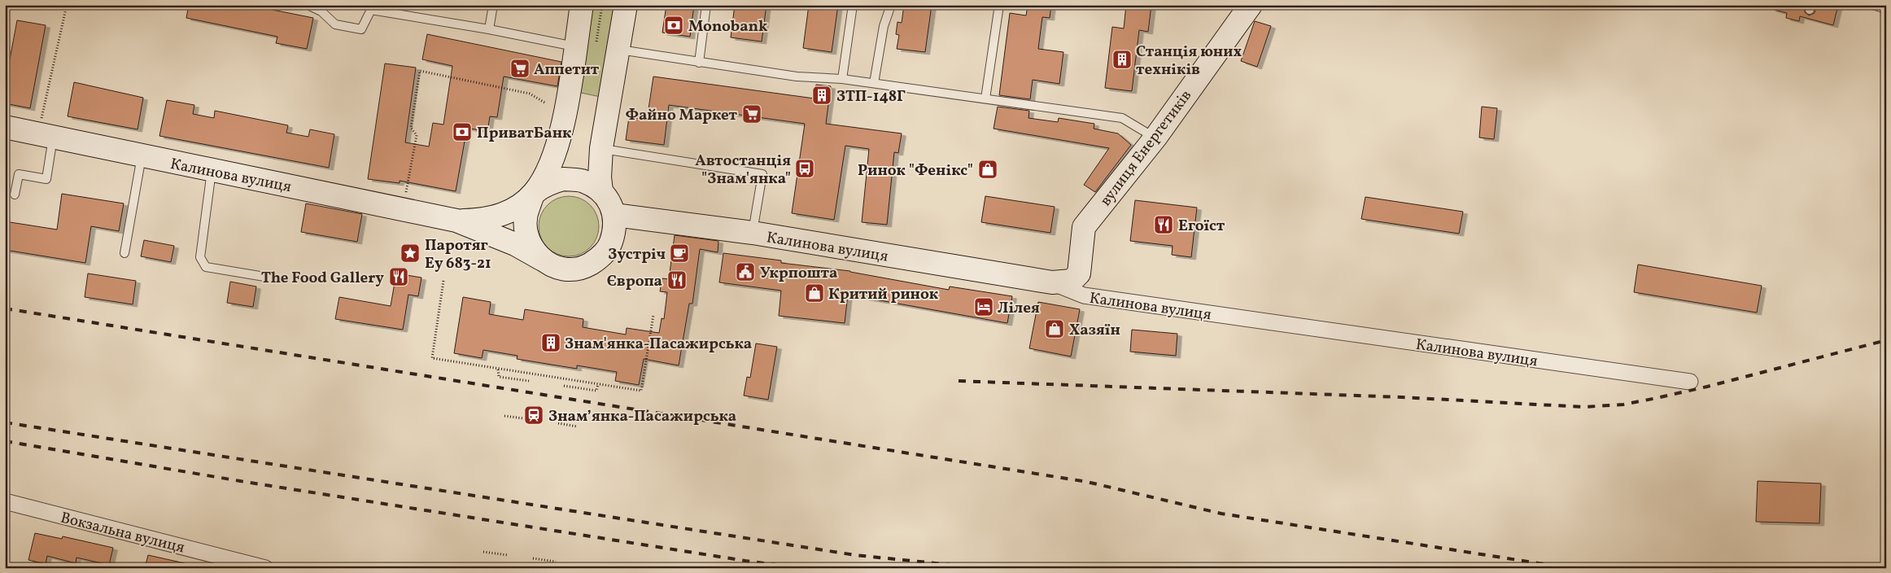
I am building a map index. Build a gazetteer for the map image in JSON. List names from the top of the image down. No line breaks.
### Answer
{"streets":{"street":["вулиця Енергетиків","Калинова вулиця","Вокзальна вулиця"]},"crossings":[["вулиця Енергетиків","Калинова вулиця"]],"places":{"bank":["Monobank","ПриватБанк"],"building":["Станція юних техніків","ЗТП-148Г","Знам'янка-Пасажирська"],"supermarket":["Аппетит","Файно Маркет"],"bus stop":["Автостанція \"Знам'янка\""],"shop":["Ринок \"Фенікс\"","Критий ринок","Хазяїн"],"restaurant":["Егоїст","The Food Gallery","Європа"],"place":["Паротяг Еу 683-21"],"cafe":["Зустріч"],"public building":["Укрпошта"],"hotel":["Лілея"],"station":["Знам’янка-Пасажирська"]}}
